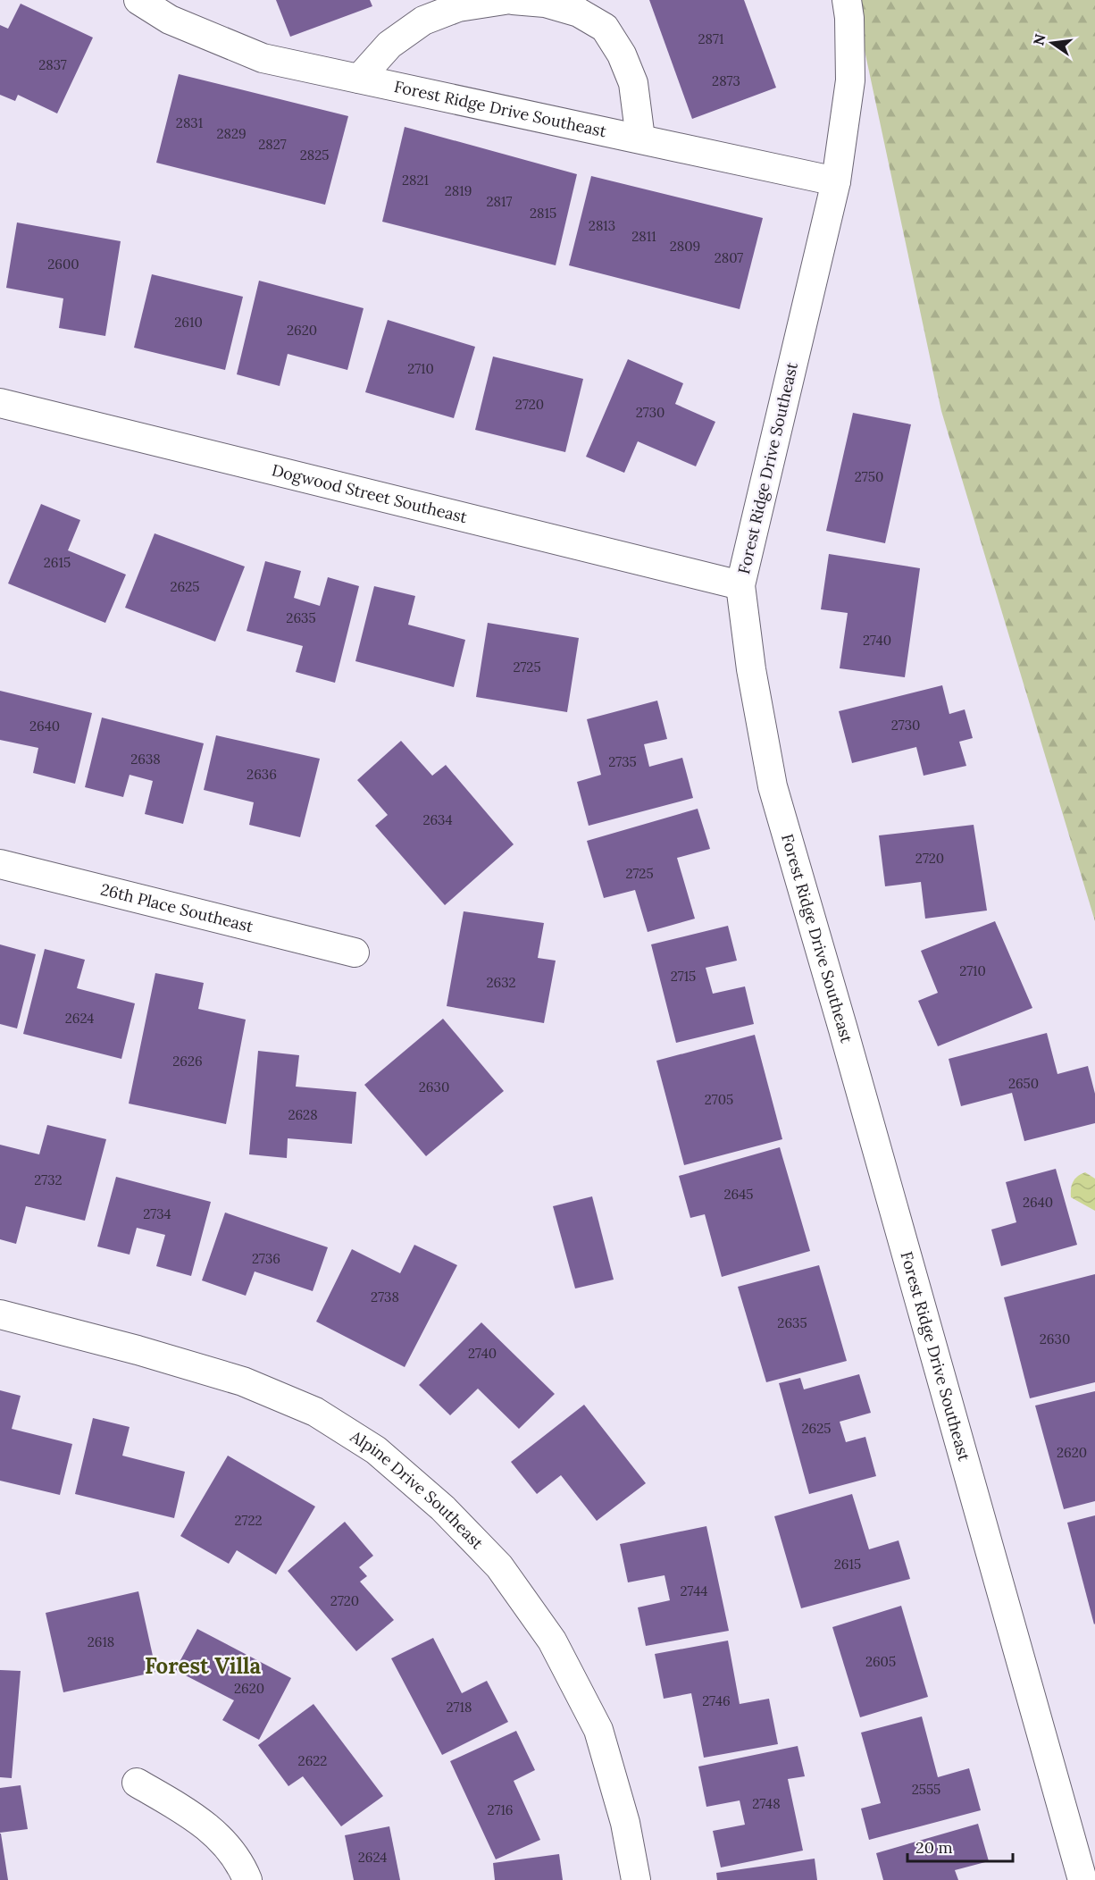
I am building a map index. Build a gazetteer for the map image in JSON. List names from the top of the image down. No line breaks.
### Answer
{"streets":{"street":["Forest Ridge Drive Southeast","Dogwood Street Southeast","26th Place Southeast","Alpine Drive Southeast"]},"crossings":[["Forest Ridge Drive Southeast","Dogwood Street Southeast"]],"districts":["Forest Villa"],"house_numbers":["2871","2837","2873","2831","2829","2827","2825","2821","2819","2817","2815","2813","2811","2809","2807","2600","2610","2620","2710","2720","2730","2750","2615","2625","2635","2740","2725","2730","2640","2638","2735","2636","2634","2720","2725","2710","2715","2632","2624","2626","2650","2630","2705","2628","2732","2645","2640","2734","2736","2738","2635","2630","2740","2625","2620","2722","2615","2744","2720","2618","2605","2620","2746","2718","2622","2555","2748","2716","2624"],"scale_bar":"20 m","north":"left"}
